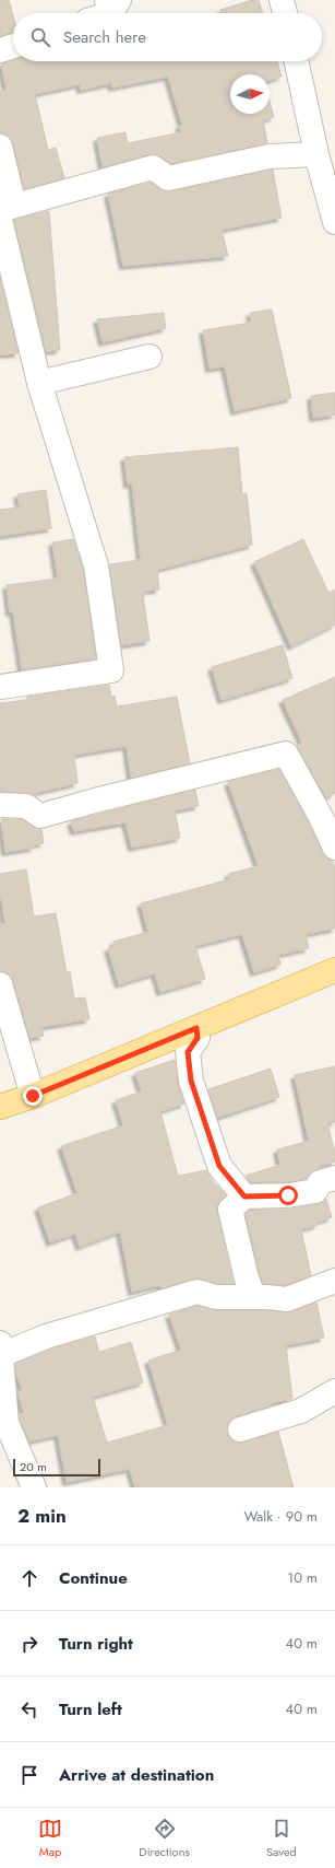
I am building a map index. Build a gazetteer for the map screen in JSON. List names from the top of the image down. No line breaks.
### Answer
{"scale_bar":"20 m","north":"right","page":{"search":"Search here","scale":"20 m","heading":["2 min","Walk · 90 m"],"list":[["Continue","10 m"],["Turn right","40 m"],["Turn left","40 m"],"Arrive at destination"],"nav":["Map","Directions","Saved"]}}
